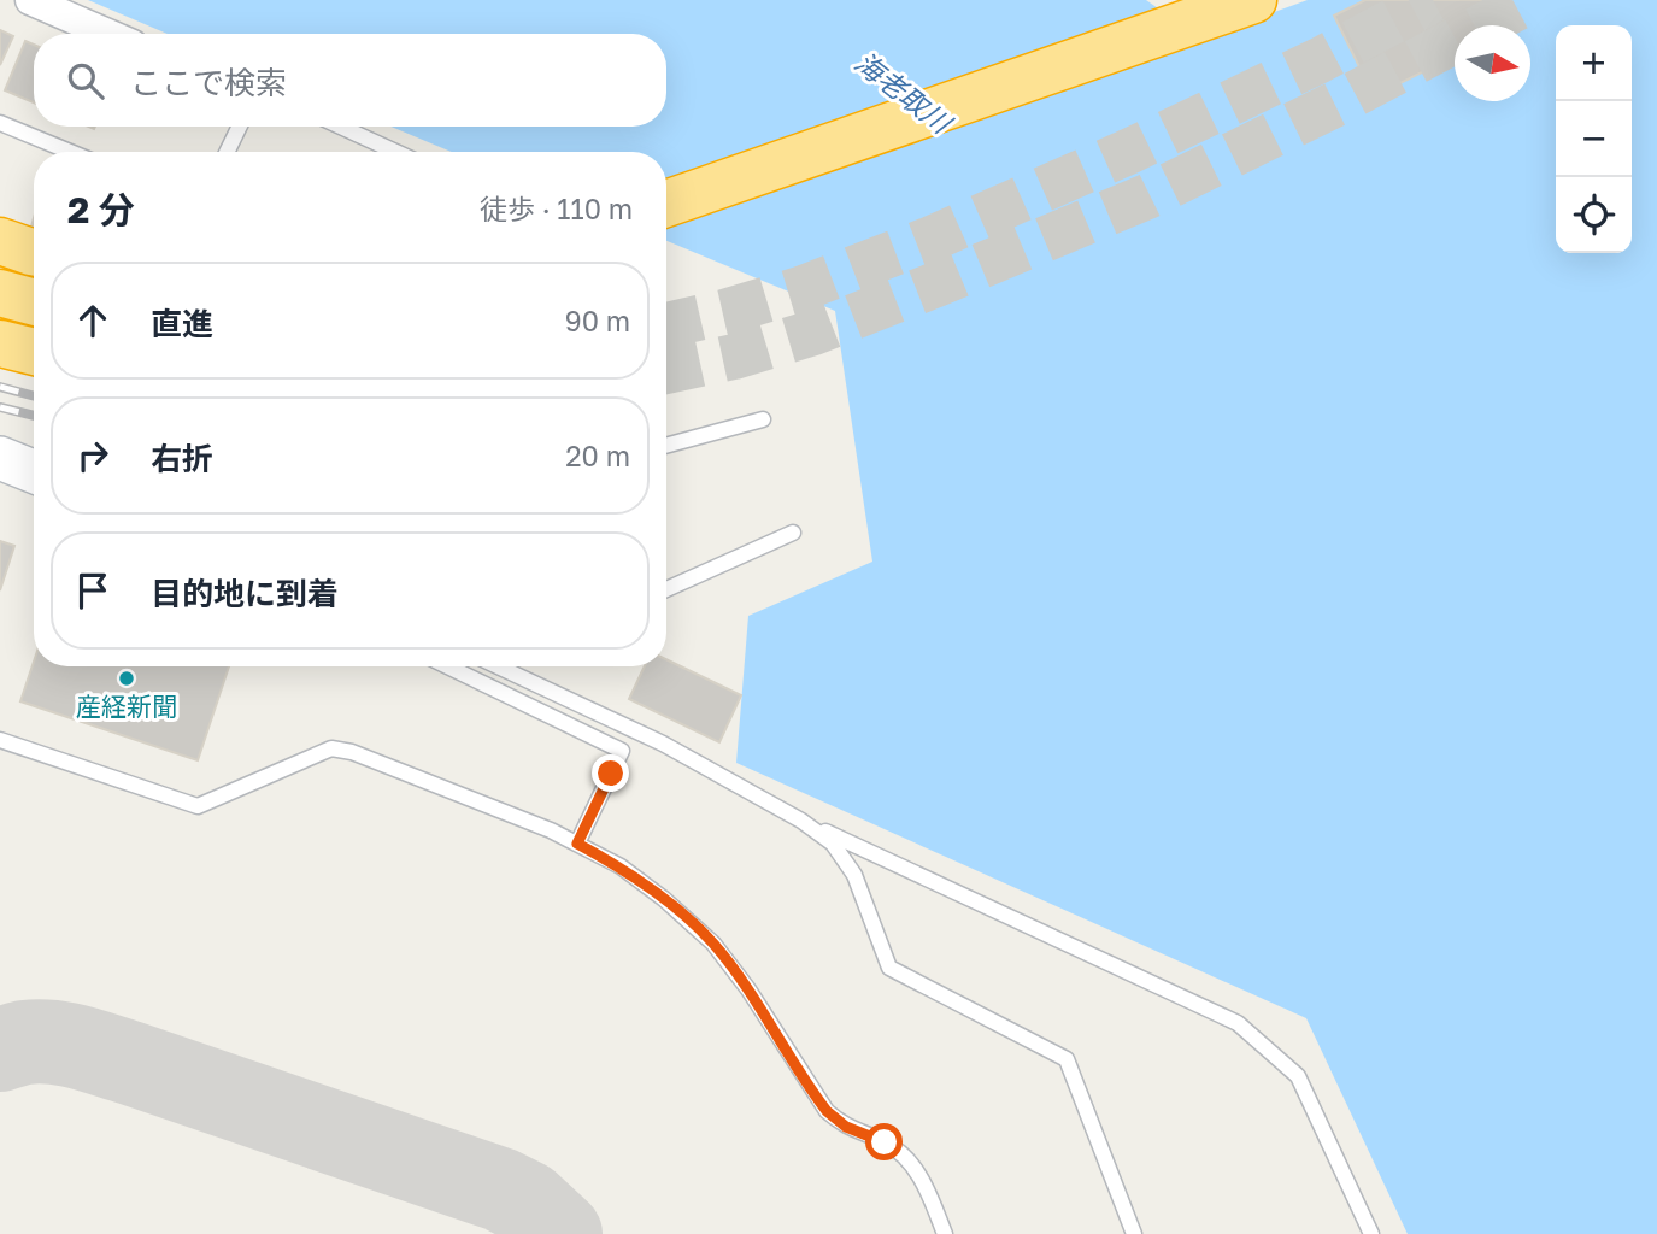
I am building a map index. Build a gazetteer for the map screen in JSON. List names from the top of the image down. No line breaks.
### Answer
{"water":["海老取川"],"places":["産経新聞"],"north":"right","page":{"map_buttons":["+","−"],"search":"ここで検索","heading":["2 分","徒歩 · 110 m"],"list":[["直進","90 m"],["右折","20 m"],"目的地に到着"]}}
